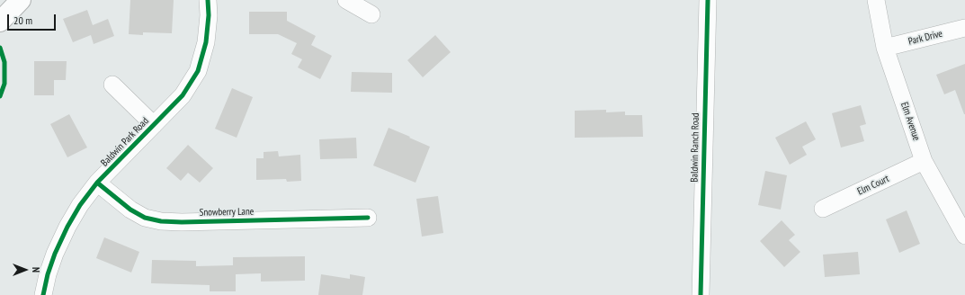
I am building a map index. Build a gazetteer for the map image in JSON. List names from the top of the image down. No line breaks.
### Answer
{"streets":{"street":["Park Drive","Elm Avenue","Baldwin Park Road","Baldwin Ranch Road","Elm Court","Snowberry Lane"]},"crossings":[["Park Drive","Elm Avenue"],["Elm Avenue","Elm Court"],["Baldwin Park Road","Snowberry Lane"]],"scale_bar":"20 m","north":"right"}
